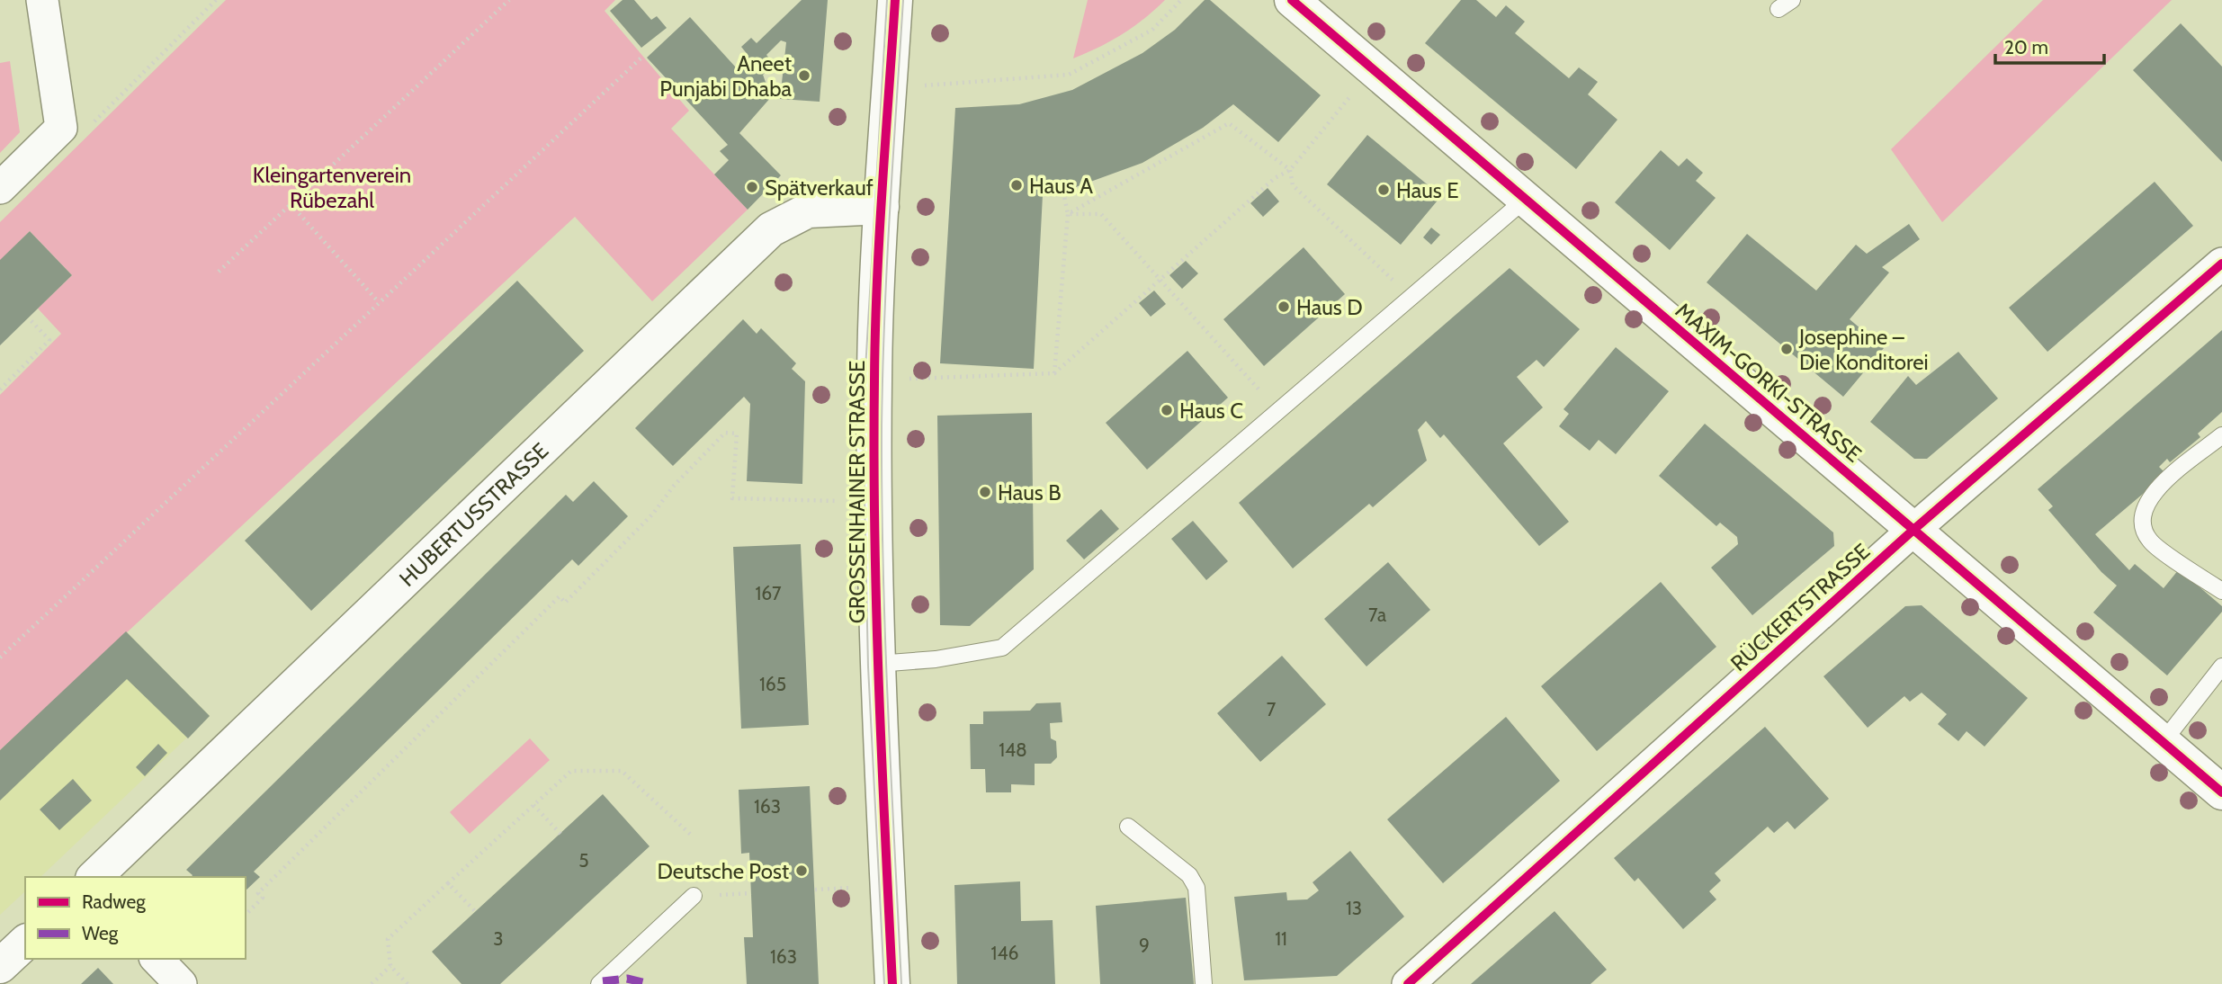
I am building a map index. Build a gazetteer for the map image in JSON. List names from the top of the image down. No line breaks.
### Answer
{"streets":{"street":["MAXIM-GORKI-STRASSE","GROSSENHAINER STRASSE","HUBERTUSSTRASSE","RÜCKERTSTRASSE"]},"crossings":[["MAXIM-GORKI-STRASSE","RÜCKERTSTRASSE"],["GROSSENHAINER STRASSE","HUBERTUSSTRASSE"]],"parks":["Kleingartenverein Rübezahl"],"places":["Aneet Punjabi Dhaba","Haus A","Spätverkauf","Haus E","Haus D","Josephine – Die Konditorei","Haus C","Haus B","Deutsche Post"],"house_numbers":["167","7a","165","7","148","163","5","13","3","11","9","146","163"],"legend":["Radweg","Weg"],"scale_bar":"20 m"}
